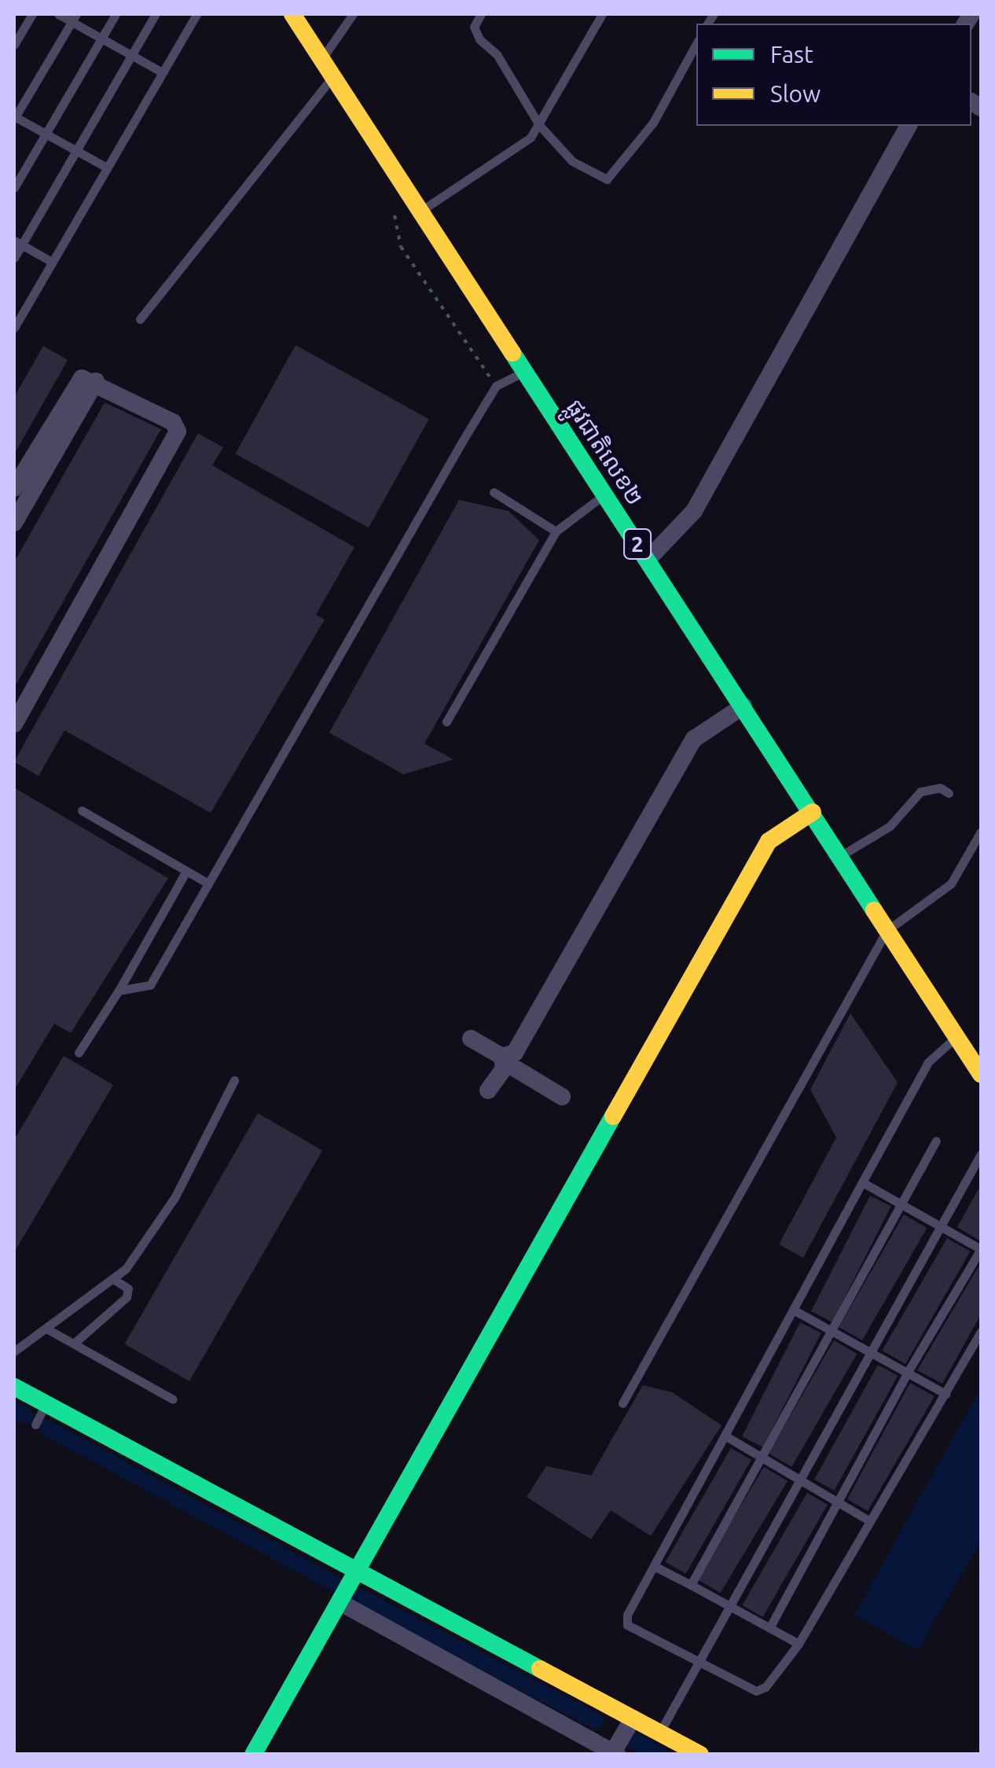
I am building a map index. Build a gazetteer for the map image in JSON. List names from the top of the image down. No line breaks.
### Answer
{"streets":{"main road":["ផ្លូវជាតិលេខ២","2"]},"legend":["Fast","Slow"]}
